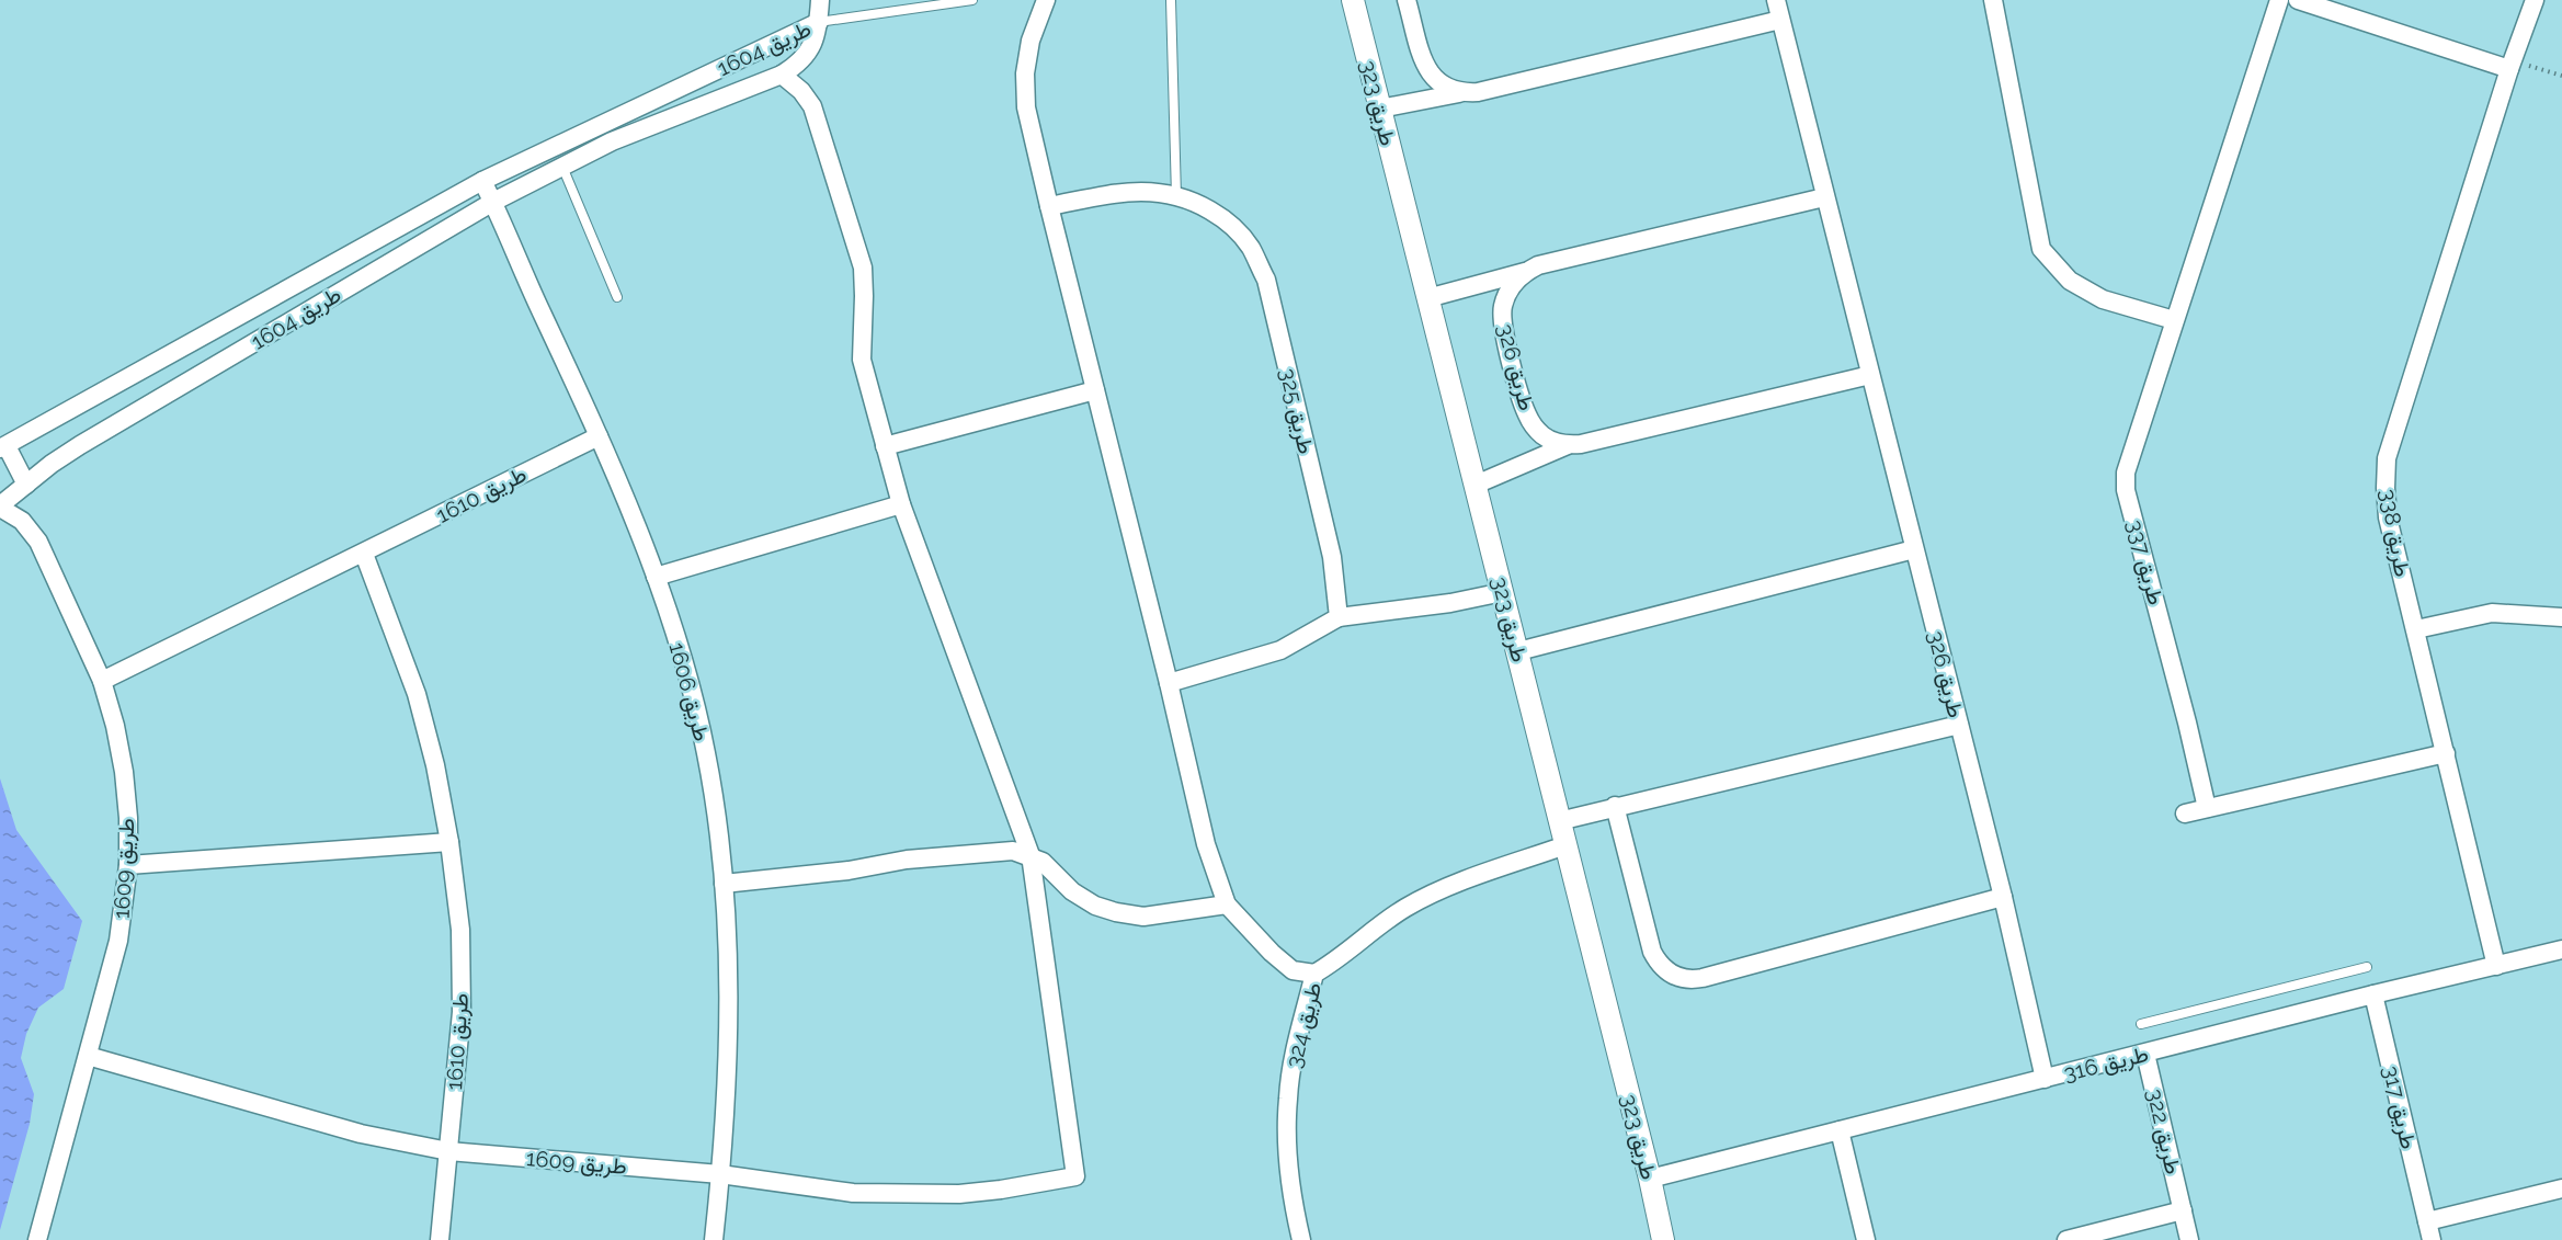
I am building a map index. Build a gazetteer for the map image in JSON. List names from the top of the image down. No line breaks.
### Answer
{"streets":{"street":["طريق 1604","طريق 323","طريق 326","طريق 325","طريق 1610","طريق 338","طريق 337","طريق 1606","طريق 1609","طريق 324","طريق 316","طريق 317","طريق 322"]},"crossings":[["طريق 1604","طريق 1610"],["طريق 1604","طريق 1606"],["طريق 1604","طريق 1609"],["طريق 323","طريق 324"],["طريق 323","طريق 316"],["طريق 326","طريق 316"],["طريق 1610","طريق 1606"],["طريق 1610","طريق 1609"],["طريق 338","طريق 316"],["طريق 1606","طريق 1609"],["طريق 316","طريق 317"],["طريق 316","طريق 322"]]}
